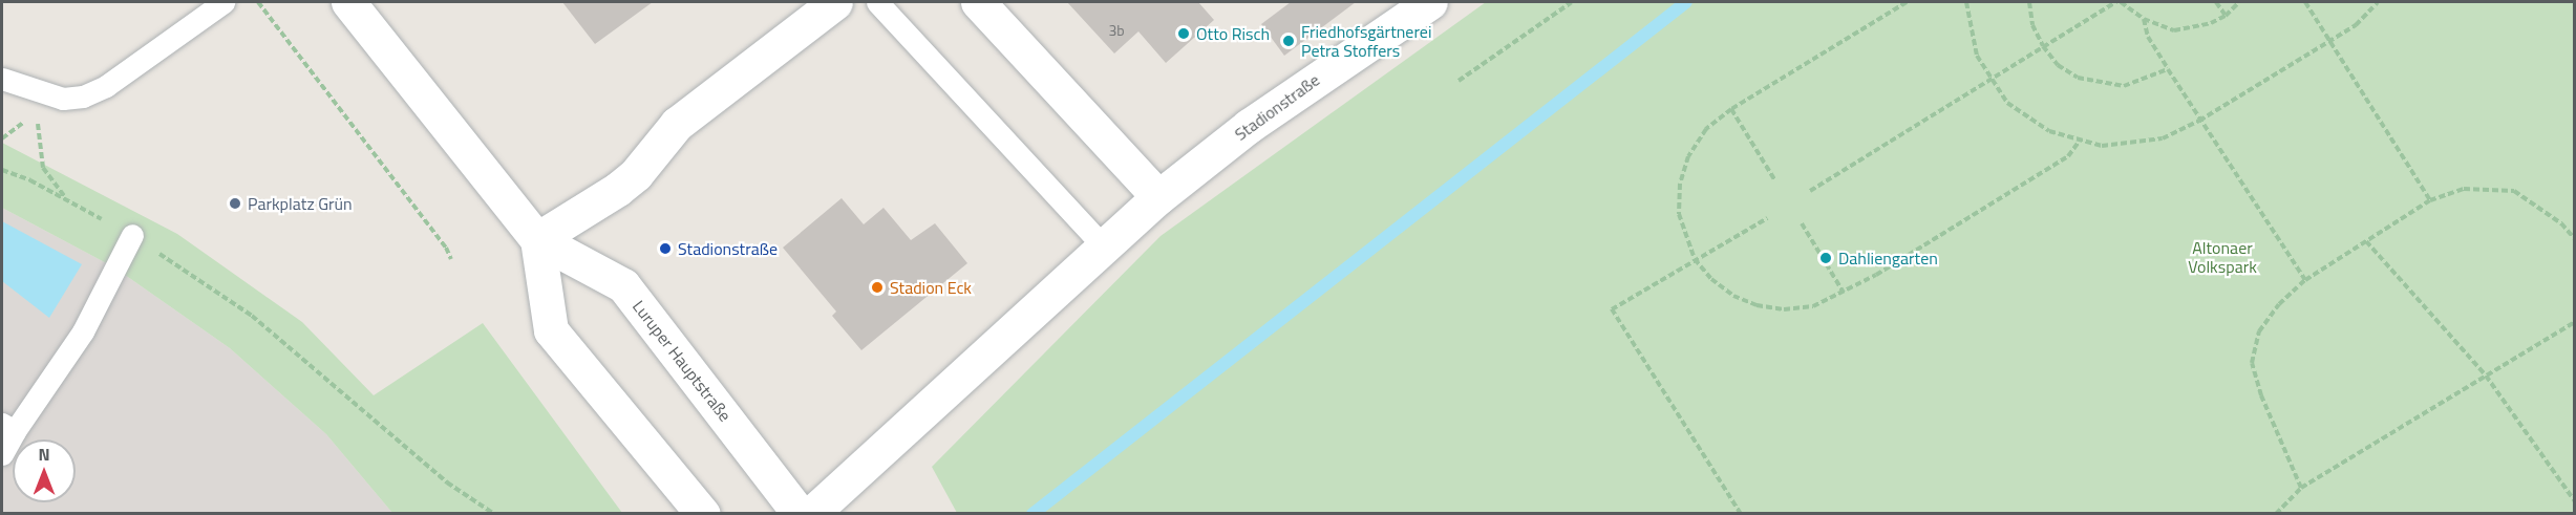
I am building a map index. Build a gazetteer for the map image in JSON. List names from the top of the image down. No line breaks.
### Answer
{"streets":{"street":["Stadionstraße","Luruper Hauptstraße"]},"parks":["Altonaer Volkspark"],"places":["Otto Risch","Friedhofsgärtnerei Petra Stoffers","Parkplatz Grün","Stadionstraße","Dahliengarten","Stadion Eck"],"house_numbers":["3b"],"north":"top"}
